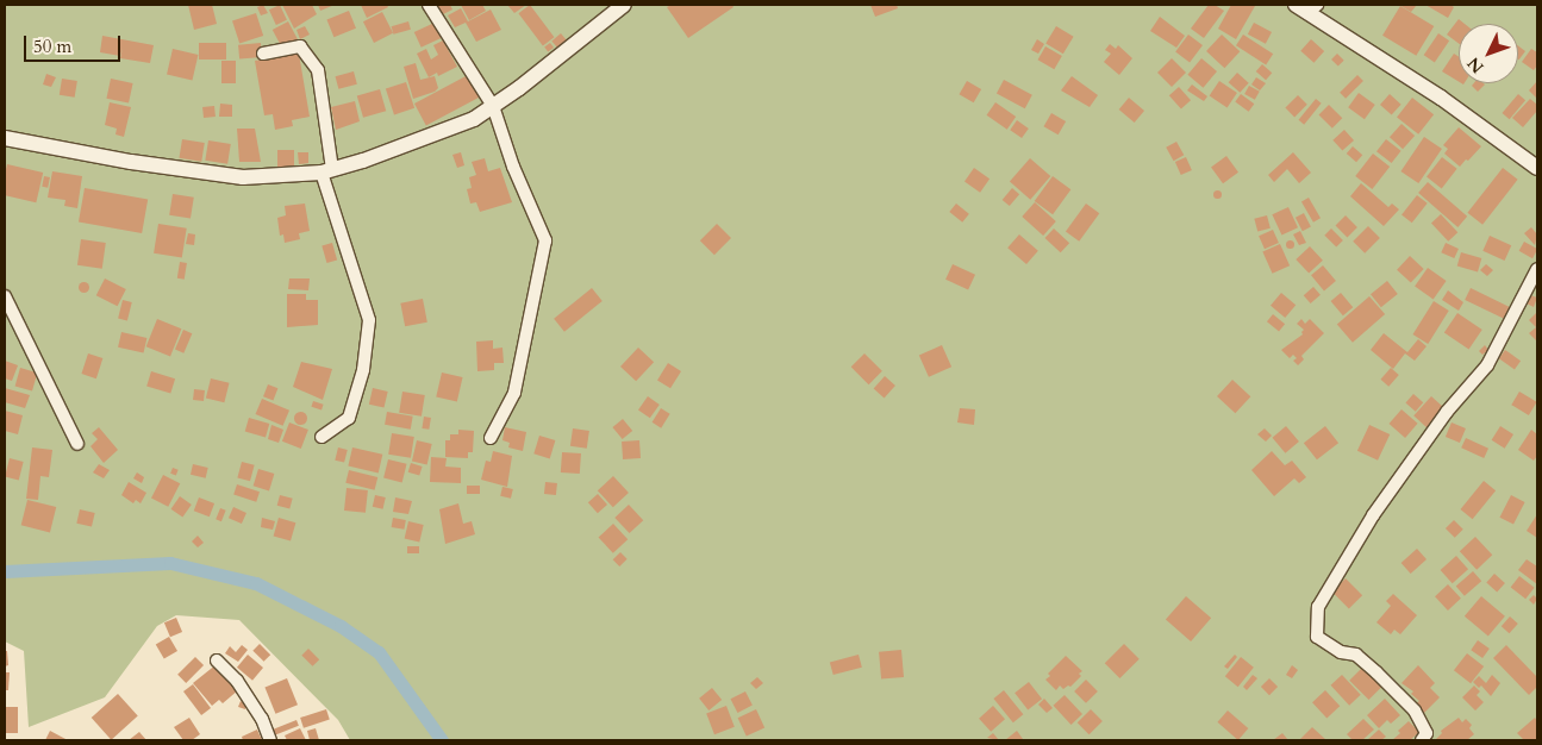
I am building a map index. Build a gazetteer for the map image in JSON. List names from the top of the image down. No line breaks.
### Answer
{"scale_bar":"50 m","north":"bottom left"}
